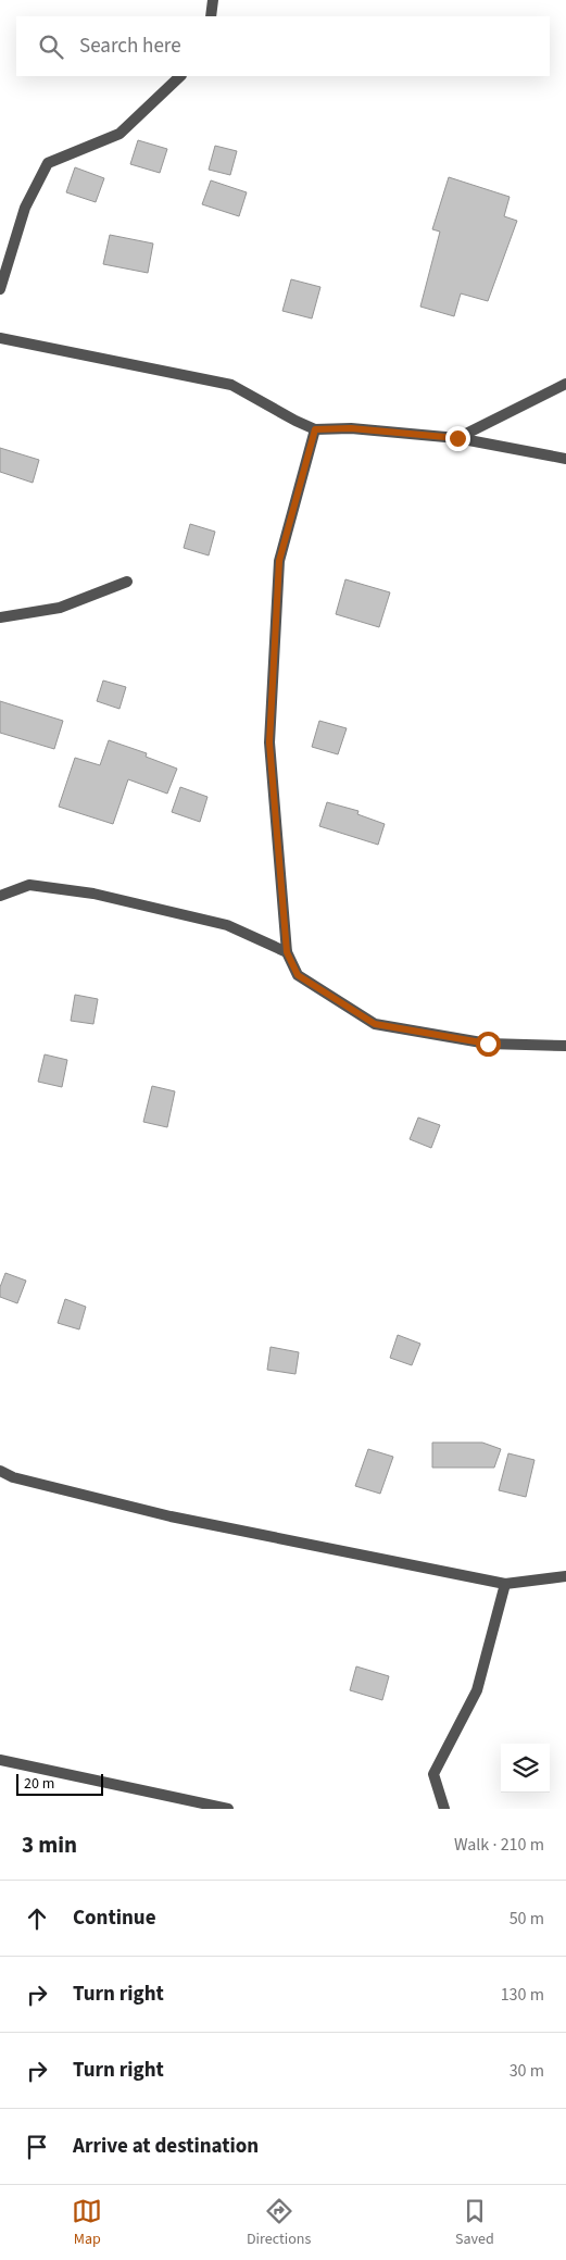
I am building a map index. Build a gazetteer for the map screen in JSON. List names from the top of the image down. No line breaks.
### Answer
{"scale_bar":"20 m","page":{"search":"Search here","scale":"20 m","heading":["3 min","Walk · 210 m"],"list":[["Continue","50 m"],["Turn right","130 m"],["Turn right","30 m"],"Arrive at destination"],"nav":["Map","Directions","Saved"]}}
